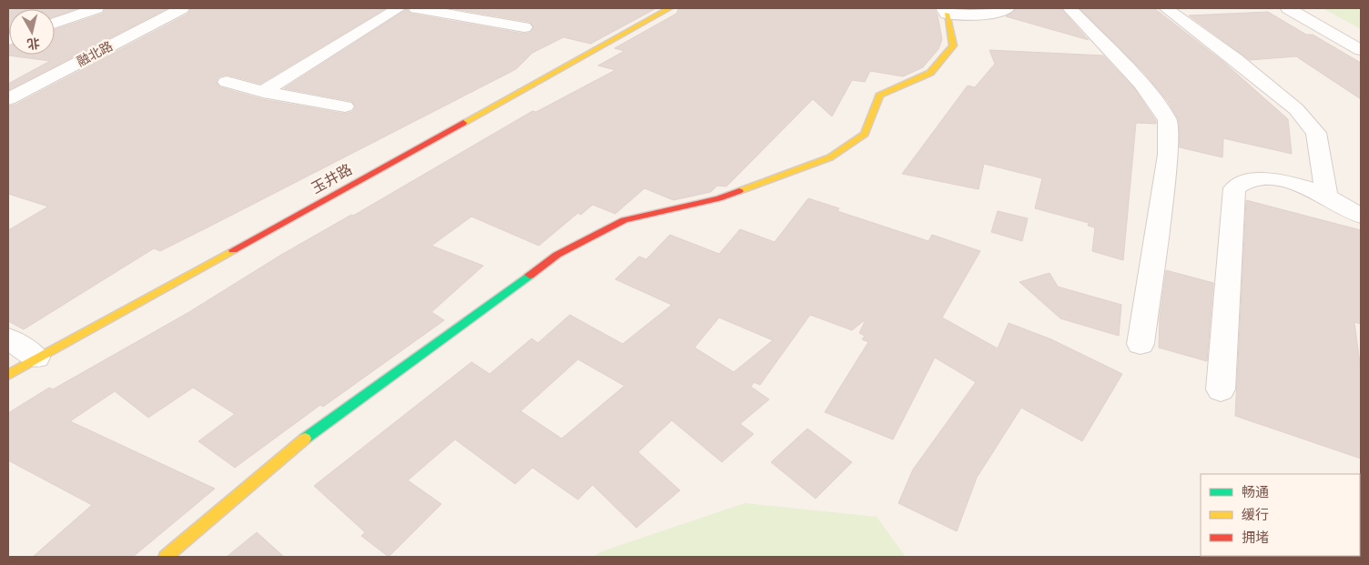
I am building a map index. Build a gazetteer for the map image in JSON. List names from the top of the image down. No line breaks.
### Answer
{"streets":{"street":["融北路","玉井路"]},"legend":["畅通","缓行","拥堵"],"north":"bottom"}
